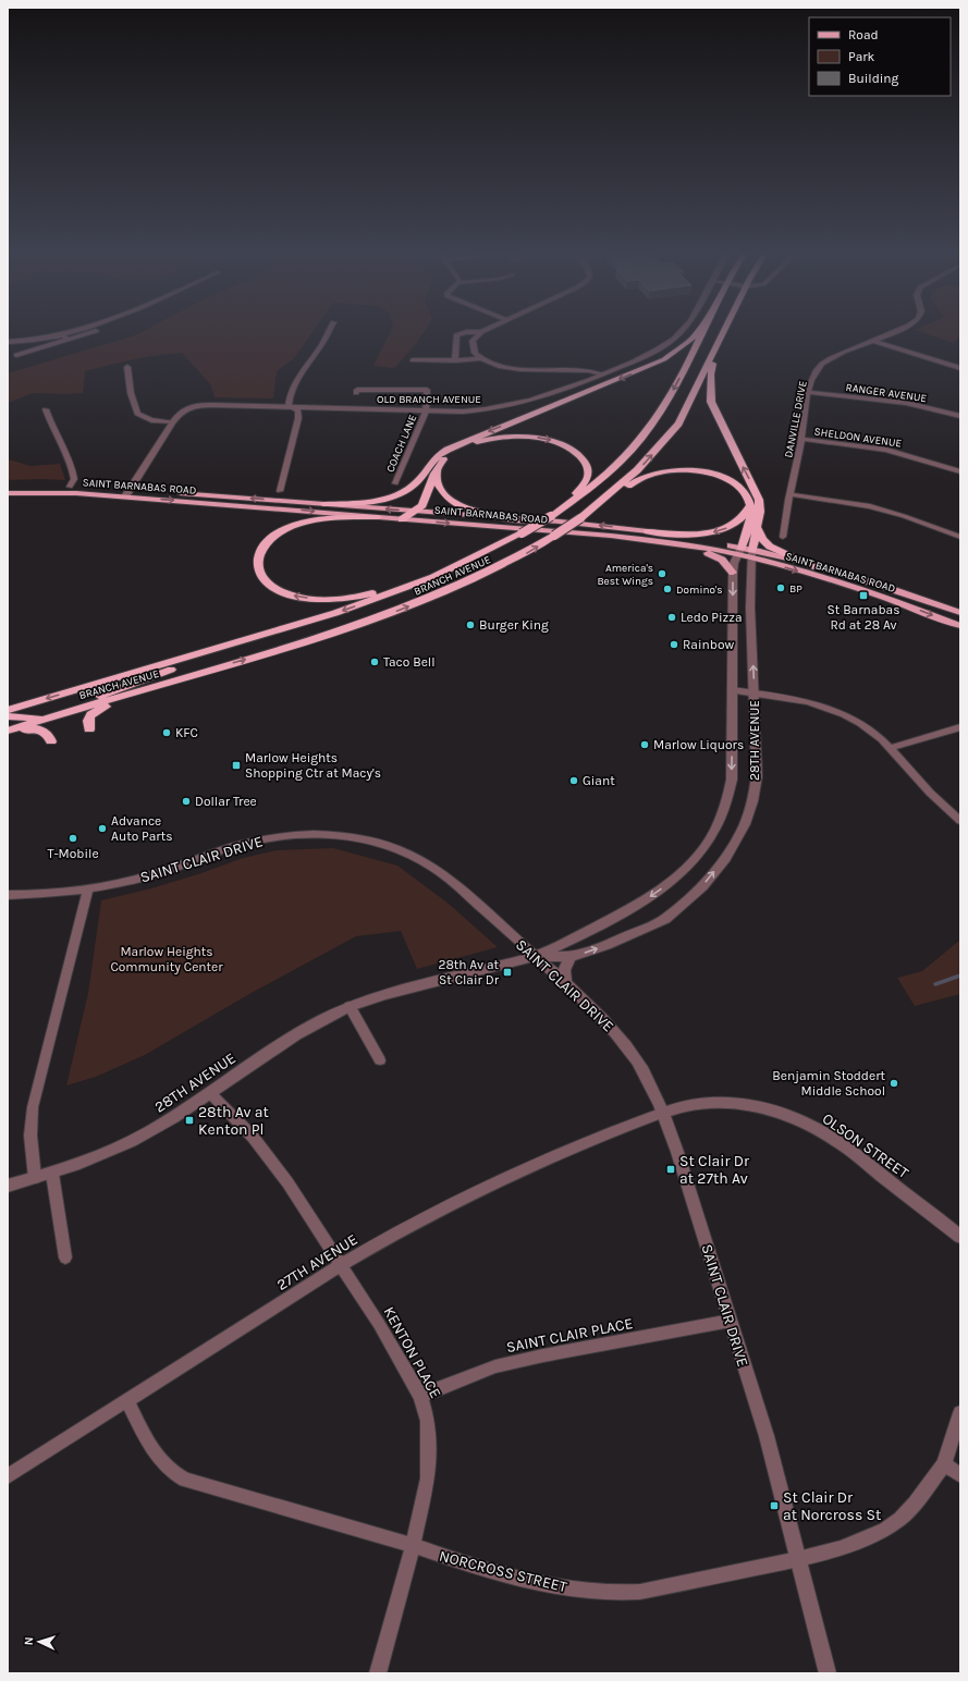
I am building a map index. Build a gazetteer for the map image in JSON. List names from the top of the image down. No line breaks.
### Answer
{"streets":{"highway":["BRANCH AVENUE"],"main road":["SAINT BARNABAS ROAD"],"street":["RANGER AVENUE","OLD BRANCH AVENUE","DANVILLE DRIVE","SHELDON AVENUE","COACH LANE","28TH AVENUE","SAINT CLAIR DRIVE","OLSON STREET","27TH AVENUE","SAINT CLAIR PLACE","KENTON PLACE","NORCROSS STREET"]},"crossings":[["RANGER AVENUE","DANVILLE DRIVE"],["OLD BRANCH AVENUE","COACH LANE"],["DANVILLE DRIVE","SHELDON AVENUE"],["SAINT BARNABAS ROAD","28TH AVENUE"],["28TH AVENUE","SAINT CLAIR DRIVE"],["28TH AVENUE","KENTON PLACE"],["SAINT CLAIR DRIVE","OLSON STREET"],["SAINT CLAIR DRIVE","27TH AVENUE"],["SAINT CLAIR DRIVE","SAINT CLAIR PLACE"],["SAINT CLAIR DRIVE","NORCROSS STREET"],["OLSON STREET","27TH AVENUE"],["27TH AVENUE","KENTON PLACE"],["27TH AVENUE","NORCROSS STREET"],["SAINT CLAIR PLACE","KENTON PLACE"],["KENTON PLACE","NORCROSS STREET"]],"parks":["Marlow Heights Community Center"],"places":{"other":["America's Best Wings","BP","Domino's","Ledo Pizza","Burger King","Rainbow","Taco Bell","KFC","Marlow Liquors","Giant","Dollar Tree","Advance Auto Parts","T-Mobile","Benjamin Stoddert Middle School"],"transit":["St Barnabas Rd at 28 Av","Marlow Heights Shopping Ctr at Macy's","28th Av at St Clair Dr","28th Av at Kenton Pl","St Clair Dr at 27th Av","St Clair Dr at Norcross St"]},"legend":["Road","Park","Building"],"north":"left"}
